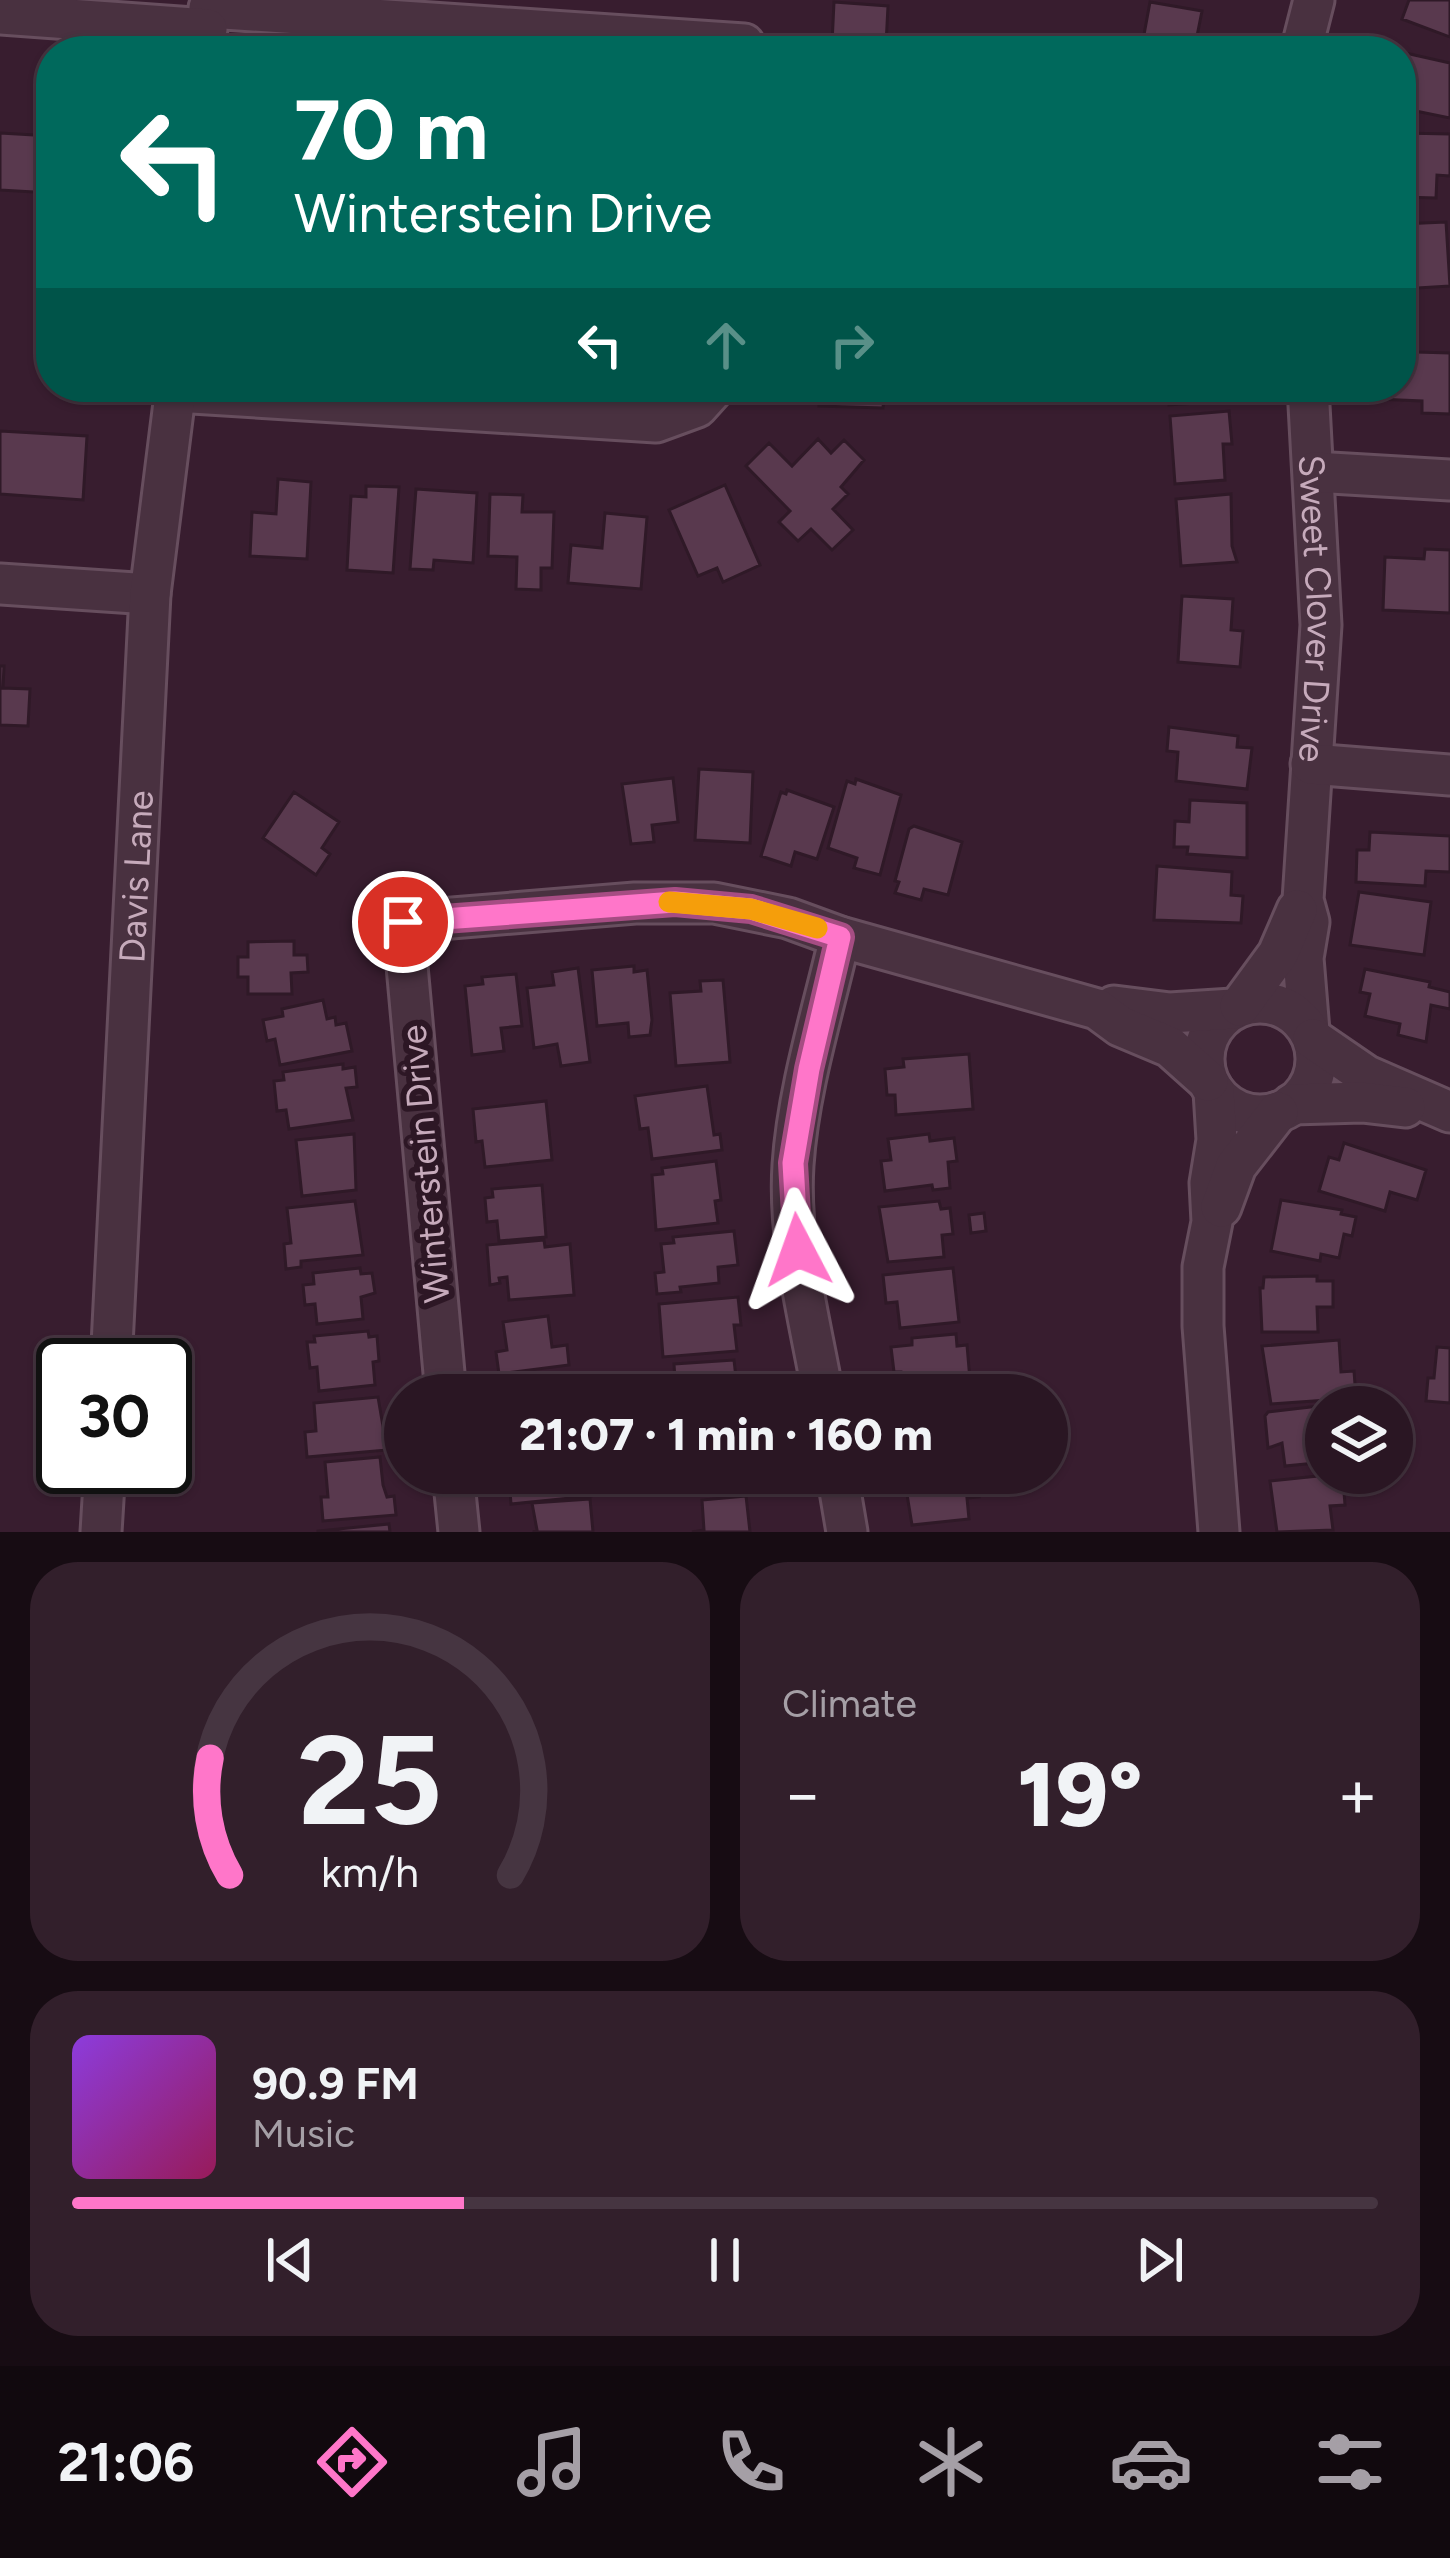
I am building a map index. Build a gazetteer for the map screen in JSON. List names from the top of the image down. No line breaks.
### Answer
{"streets":{"street":["Sweet Clover Drive","Davis Lane","Winterstein Drive"]},"crossings":[["Sweet Clover Drive","Winterstein Drive"]],"page":{"turn":["70 m","Winterstein Drive"],"limit":"30","trip":"21:07 · 1 min · 160 m","tile":"Climate","heat":["−","19°","+"],"song":["90.9 FM","Music"],"tabs":"21:06","gauge":["25","km/h"]}}
